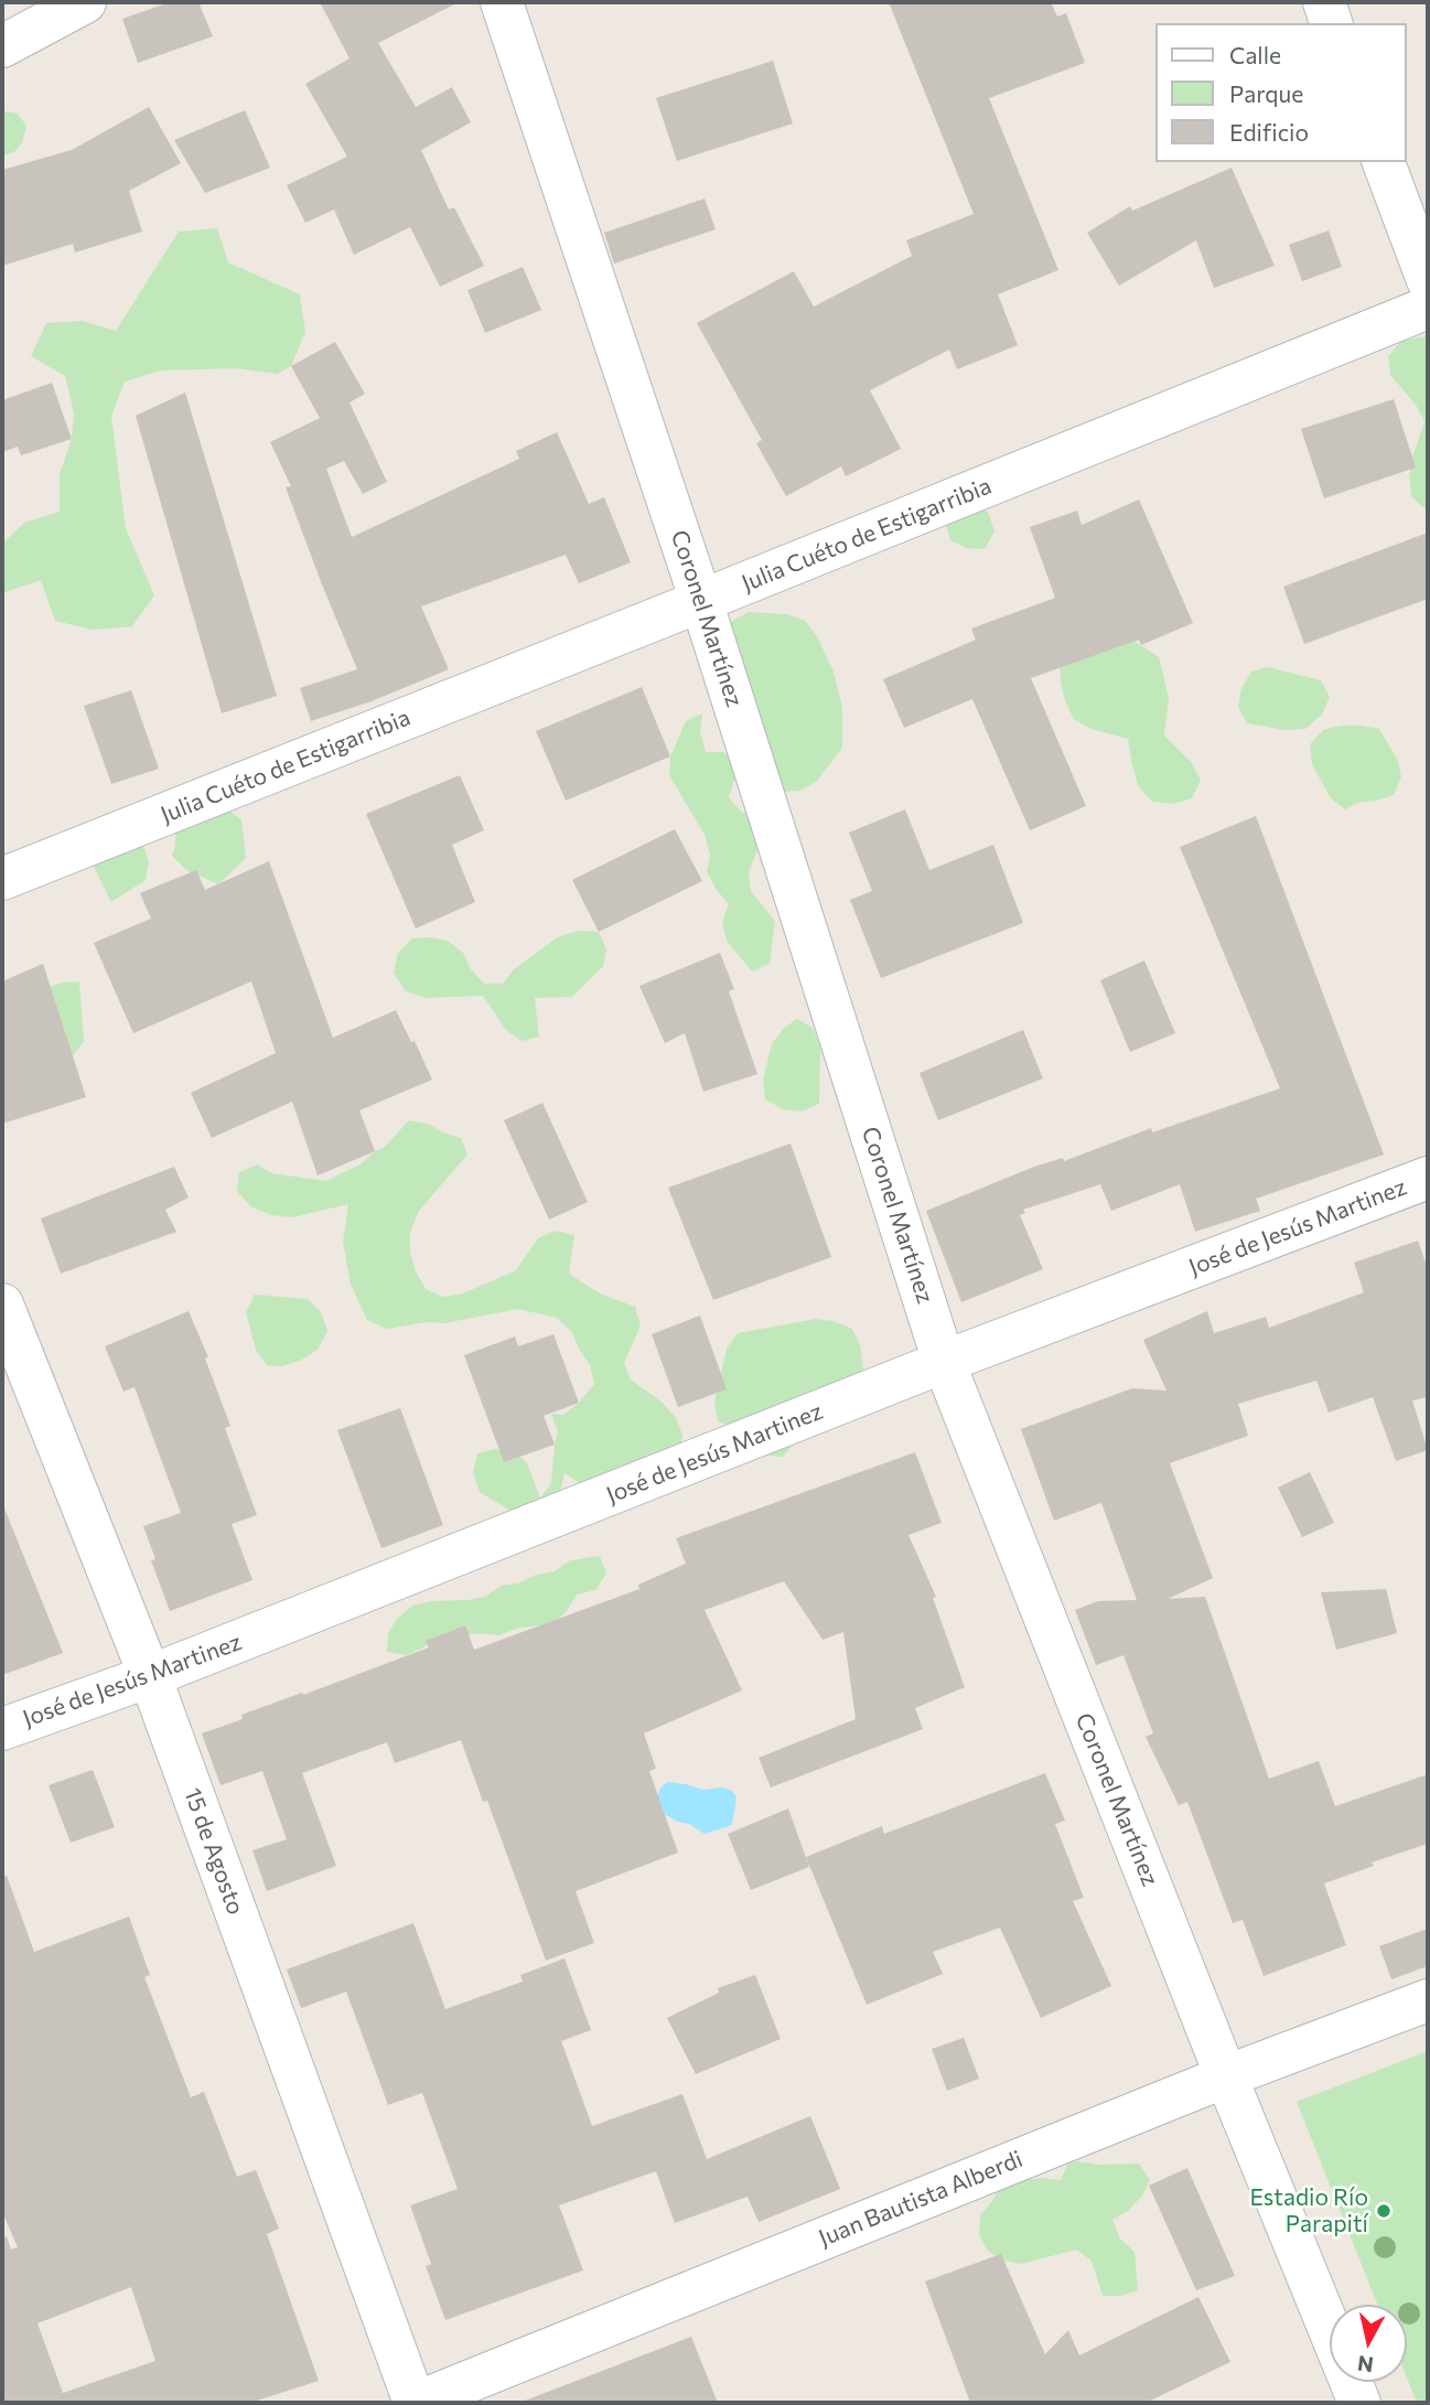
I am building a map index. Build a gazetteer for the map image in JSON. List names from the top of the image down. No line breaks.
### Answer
{"streets":{"street":["Julia Cuéto de Estigarribia","Coronel Martínez","José de Jesús Martinez","15 de Agosto","Juan Bautista Alberdi"]},"crossings":[["Julia Cuéto de Estigarribia","Coronel Martínez"],["Coronel Martínez","José de Jesús Martinez"],["Coronel Martínez","Juan Bautista Alberdi"],["José de Jesús Martinez","15 de Agosto"],["15 de Agosto","Juan Bautista Alberdi"]],"places":["Estadio Río Parapití"],"legend":["Calle","Parque","Edificio"],"north":"bottom"}
